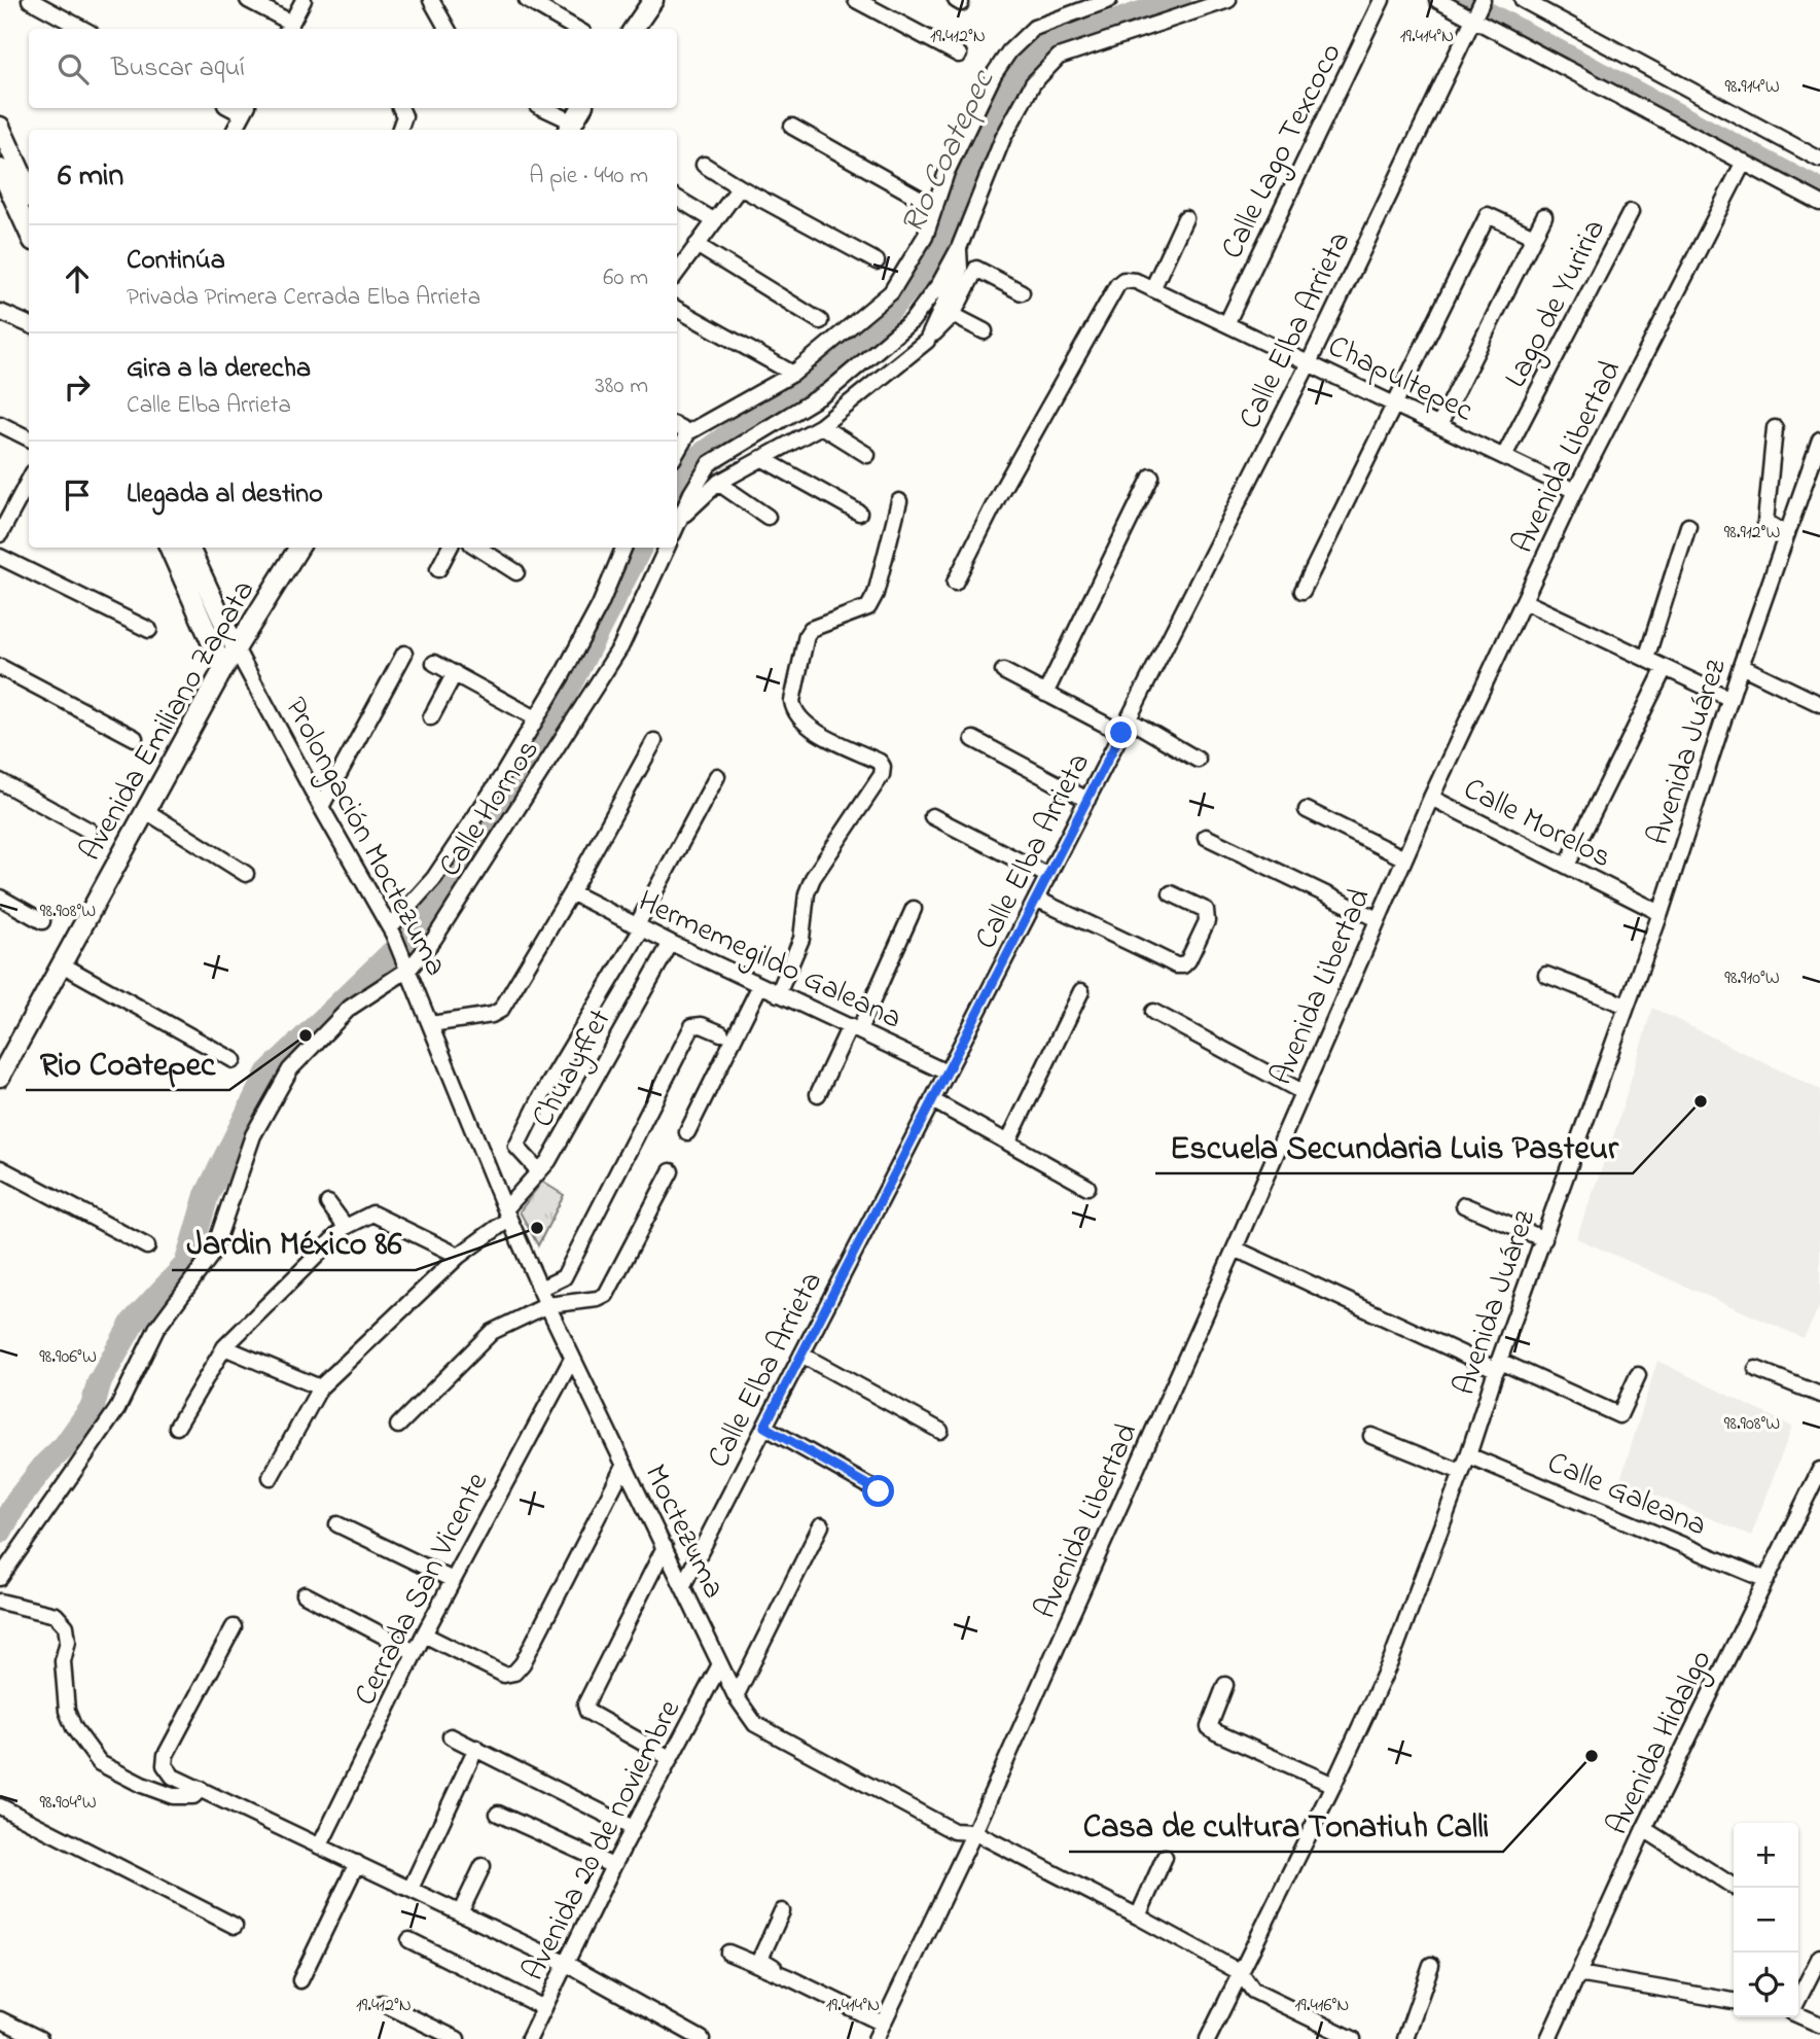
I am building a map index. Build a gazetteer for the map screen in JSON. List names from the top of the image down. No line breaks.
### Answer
{"streets":{"main road":["Avenida Emiliano Zapata","Prolongación Moctezuma"],"street":["Calle Lago Texcoco","Lago de Yuriria","Calle Elba Arrieta","Chapultepec","Avenida Libertad","Avenida Juárez","Calle Hornos","Calle Morelos","Hermemegildo Galeana","Chuayffet","Calle Galeana","Moctezuma","Cerrada San Vicente","Avenida Hidalgo","Avenida 20 de noviembre"]},"crossings":[["Calle Lago Texcoco","Chapultepec"],["Lago de Yuriria","Chapultepec"],["Calle Elba Arrieta","Chapultepec"],["Calle Elba Arrieta","Hermemegildo Galeana"],["Calle Elba Arrieta","Moctezuma"],["Chapultepec","Avenida Libertad"],["Avenida Libertad","Calle Morelos"],["Avenida Libertad","Moctezuma"],["Avenida Emiliano Zapata","Prolongación Moctezuma"],["Avenida Juárez","Calle Morelos"],["Avenida Juárez","Calle Galeana"],["Calle Hornos","Prolongación Moctezuma"],["Prolongación Moctezuma","Chuayffet"],["Prolongación Moctezuma","Moctezuma"],["Prolongación Moctezuma","Cerrada San Vicente"],["Hermemegildo Galeana","Chuayffet"],["Calle Galeana","Avenida Hidalgo"],["Moctezuma","Cerrada San Vicente"],["Moctezuma","Avenida 20 de noviembre"]],"water":["Rio Coatepec"],"places":["Rio Coatepec","Escuela Secundaria Luis Pasteur","Jardin México 86","Casa de cultura Tonatiuh Calli"],"page":{"search":"Buscar aquí","heading":["6 min","A pie · 440 m"],"list":[["Continúa","Privada Primera Cerrada Elba Arrieta","60 m"],["Gira a la derecha","Calle Elba Arrieta","380 m"],"Llegada al destino"],"map_buttons":["+","−"]},"coordinates":["19.412°N","19.414°N","98.914°W","98.912°W","98.908°W","98.910°W","98.906°W","98.904°W","19.416°N"]}
